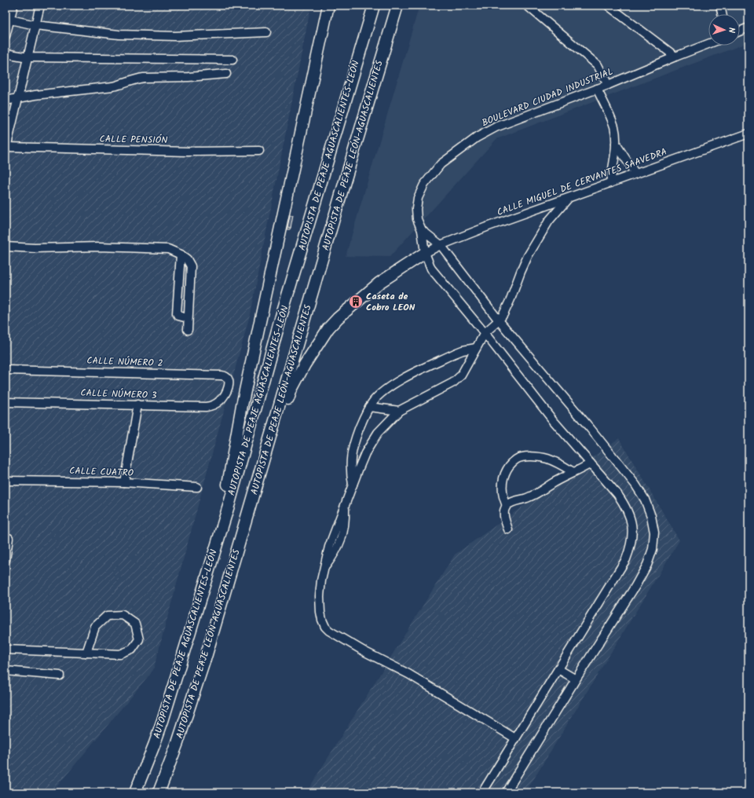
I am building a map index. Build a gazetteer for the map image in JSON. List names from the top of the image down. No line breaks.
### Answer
{"streets":{"highway":["AUTOPISTA DE PEAJE AGUASCALIENTES-LEÓN","AUTOPISTA DE PEAJE LEÓN-AGUASCALIENTES"],"street":["BOULEVARD CIUDAD INDUSTRIAL","CALLE PENSIÓN","CALLE MIGUEL DE CERVANTES SAAVEDRA","CALLE NÚMERO 2","CALLE NÚMERO 3","CALLE CUATRO"]},"crossings":[["BOULEVARD CIUDAD INDUSTRIAL","CALLE MIGUEL DE CERVANTES SAAVEDRA"],["CALLE NÚMERO 2","CALLE NÚMERO 3"]],"places":{"building":["Caseta de Cobro LEON"]},"north":"right"}
